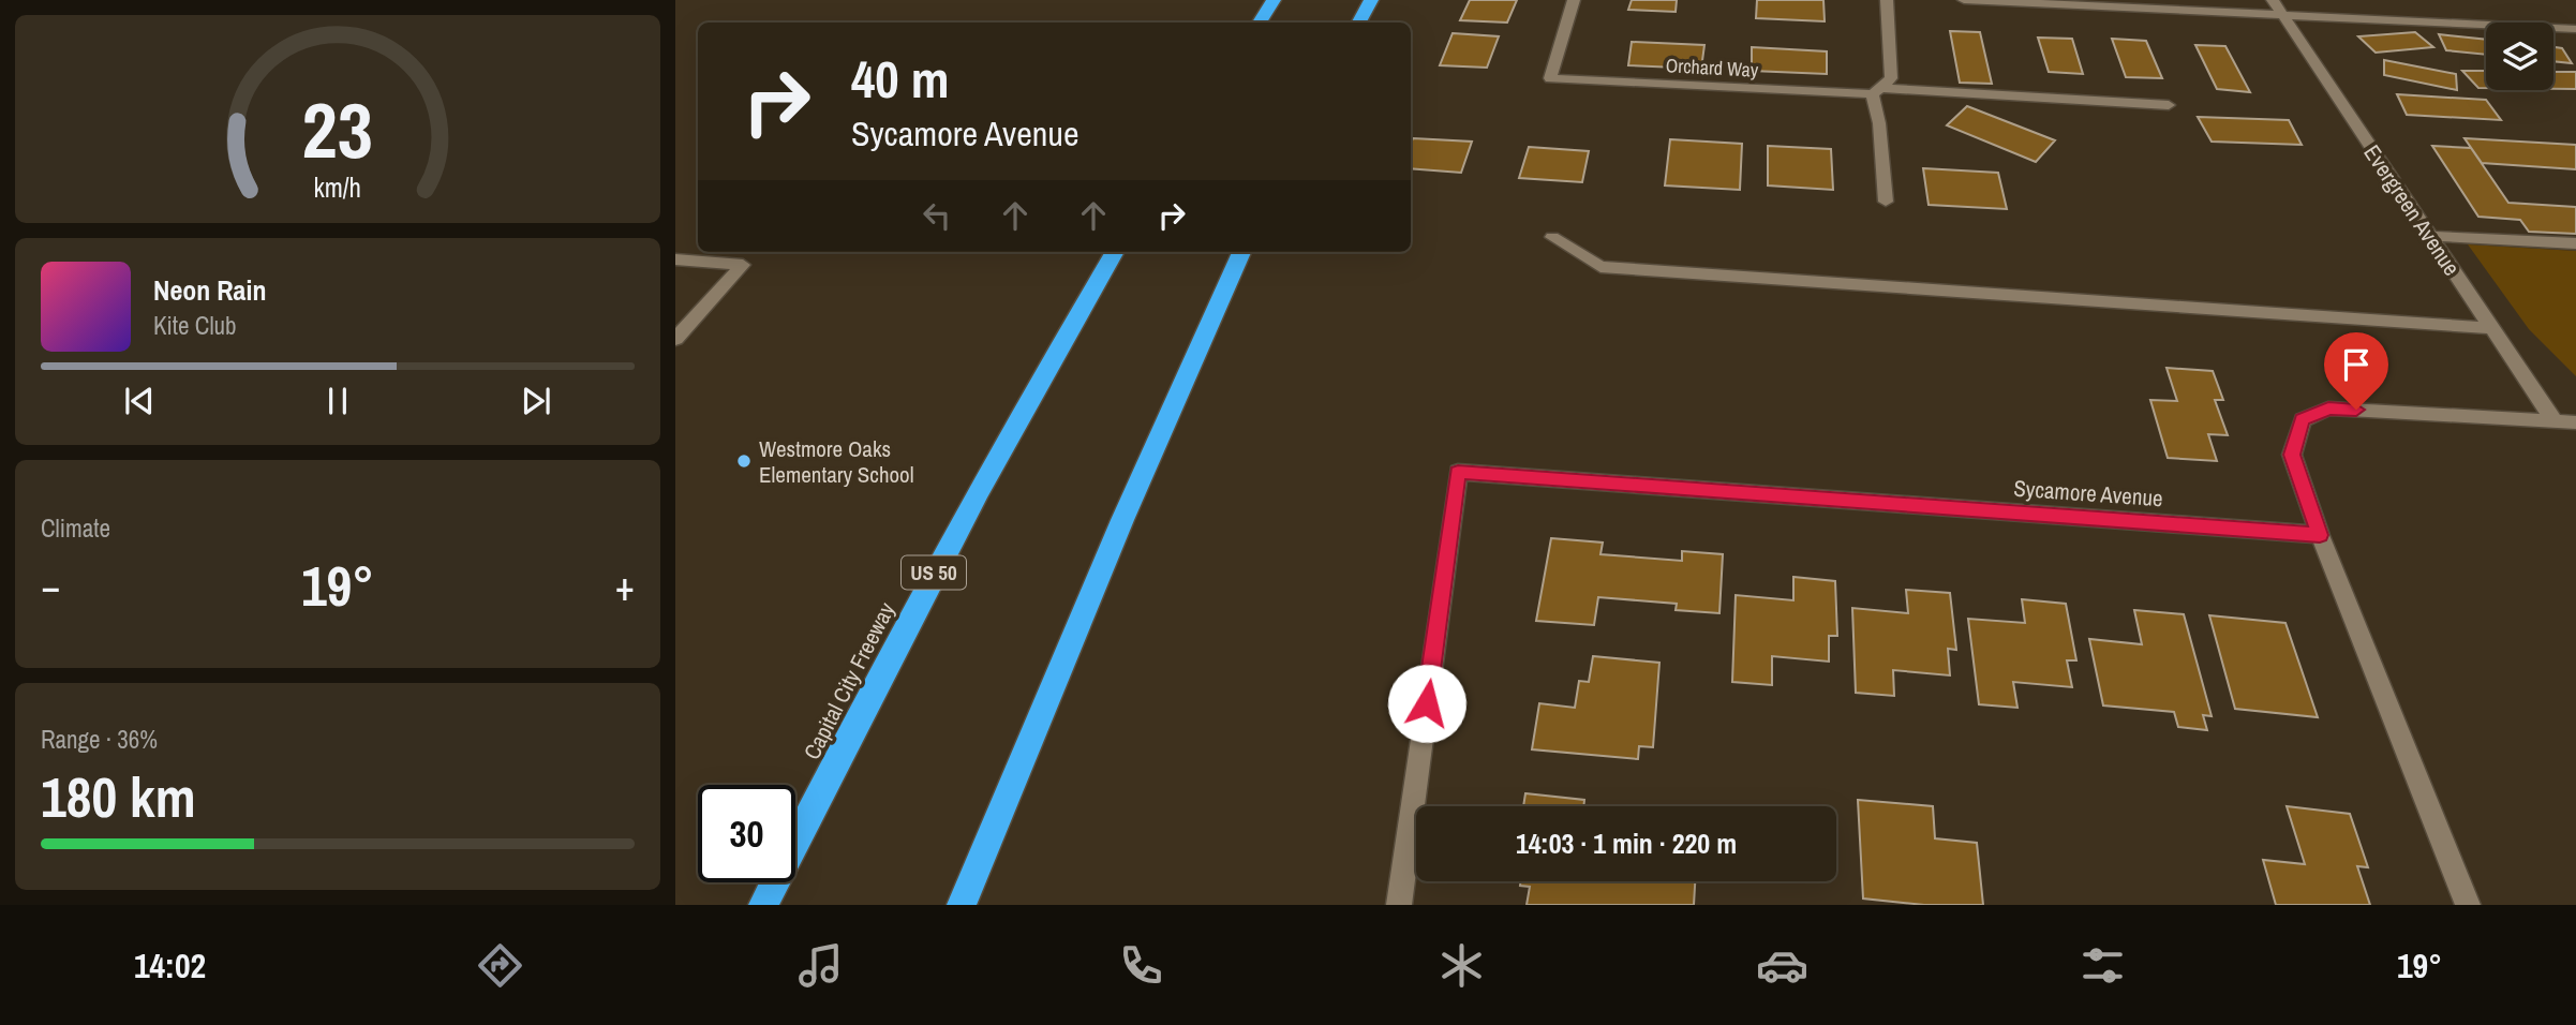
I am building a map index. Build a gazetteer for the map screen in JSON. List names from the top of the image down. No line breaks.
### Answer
{"streets":{"highway":["US 50","Capital City Freeway"],"street":["Orchard Way","Evergreen Avenue","Sycamore Avenue"]},"places":["Westmore Oaks Elementary School"],"page":{"turn":["40 m","Sycamore Avenue"],"song":["Neon Rain","Kite Club"],"tile":["Climate",["Range · 36%","180 km"]],"heat":["−","19°","+"],"limit":"30","trip":"14:03 · 1 min · 220 m","tabs":["14:02","19°"],"gauge":["23","km/h"]}}
